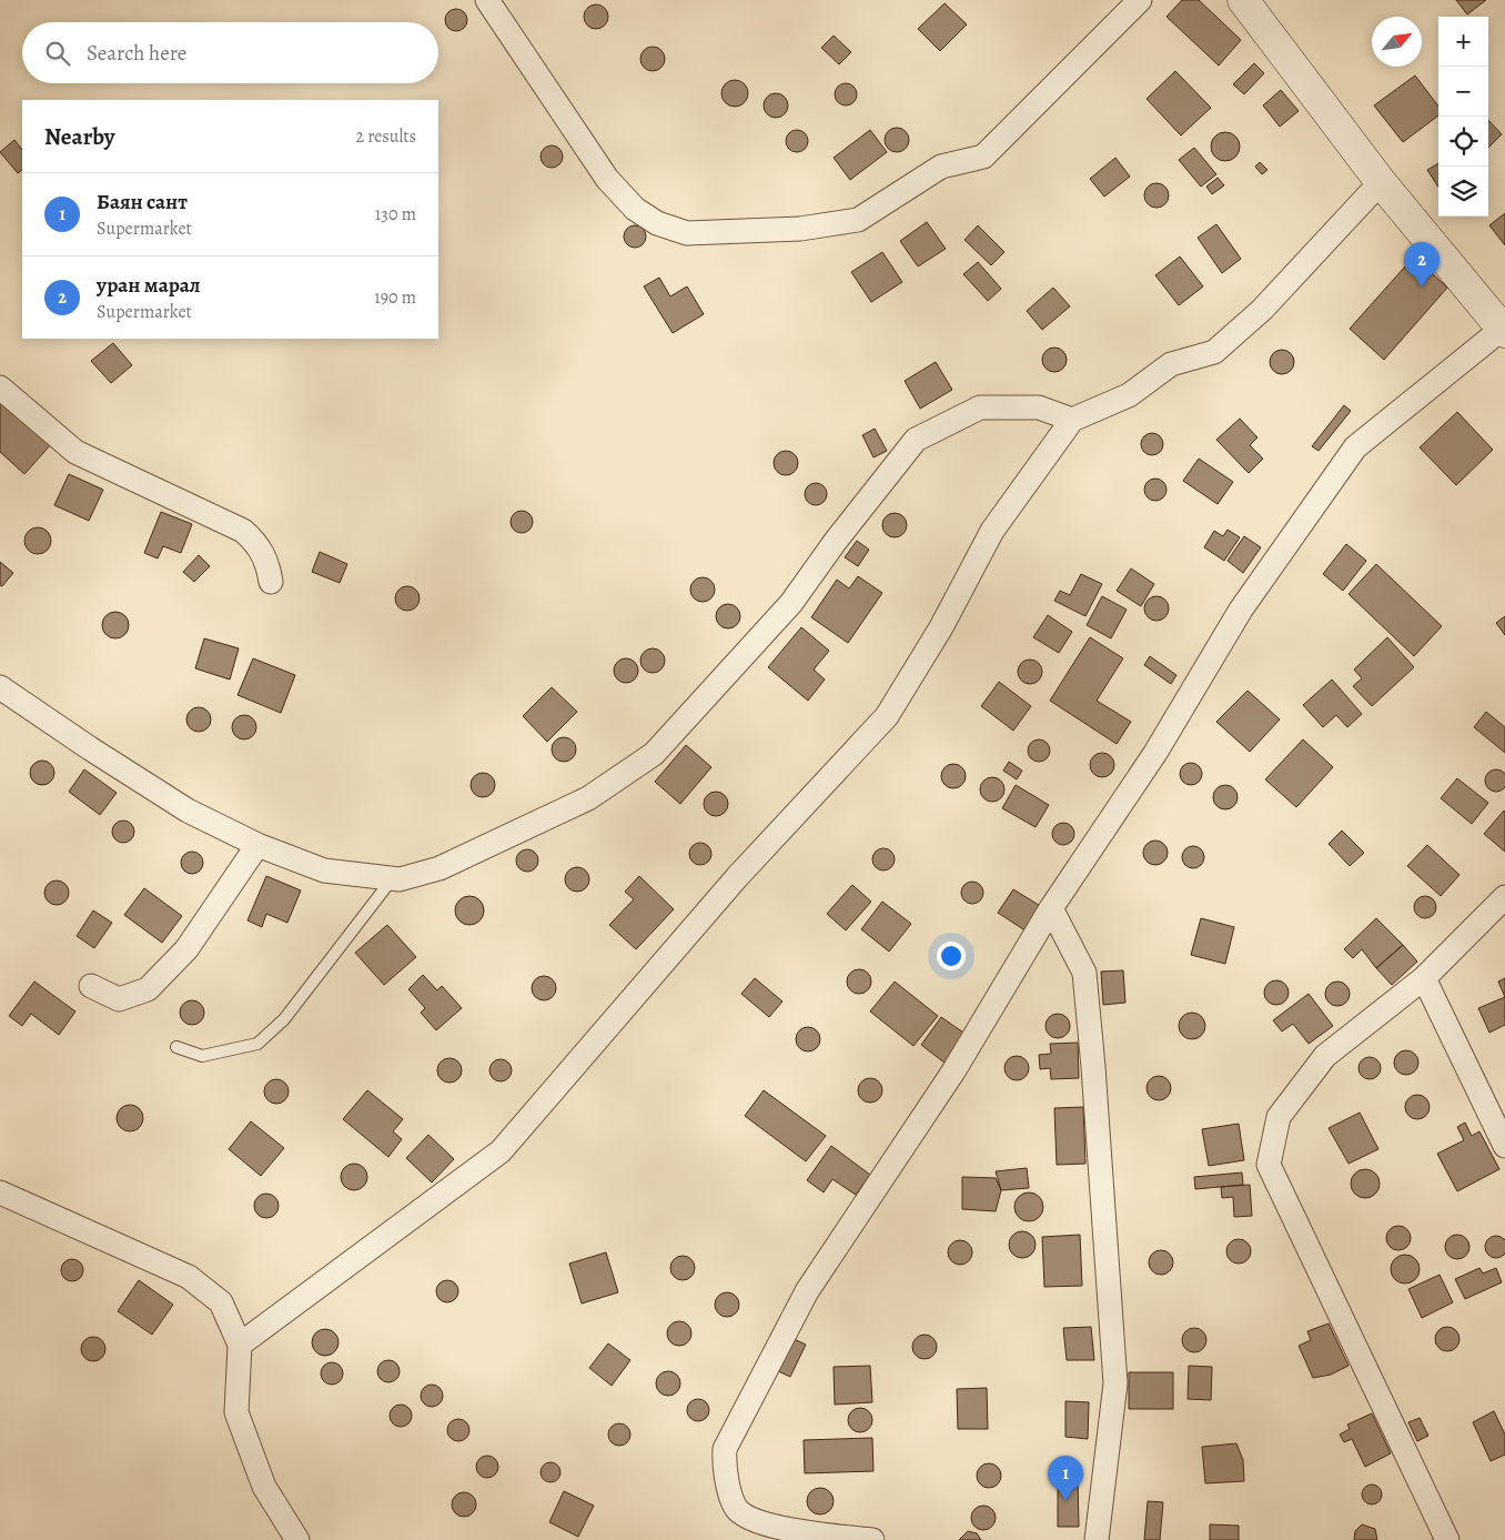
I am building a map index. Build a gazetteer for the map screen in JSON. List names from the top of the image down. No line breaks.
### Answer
{"north":"top right","page":{"map_buttons":["+","−"],"search":"Search here","heading":["Nearby","2 results"],"list":[{"mark":"1","name":"Баян сант","note":"Supermarket","value":"130 m"},{"mark":"2","name":"уран марал","note":"Supermarket","value":"190 m"}],"pins":["2","1"]}}
